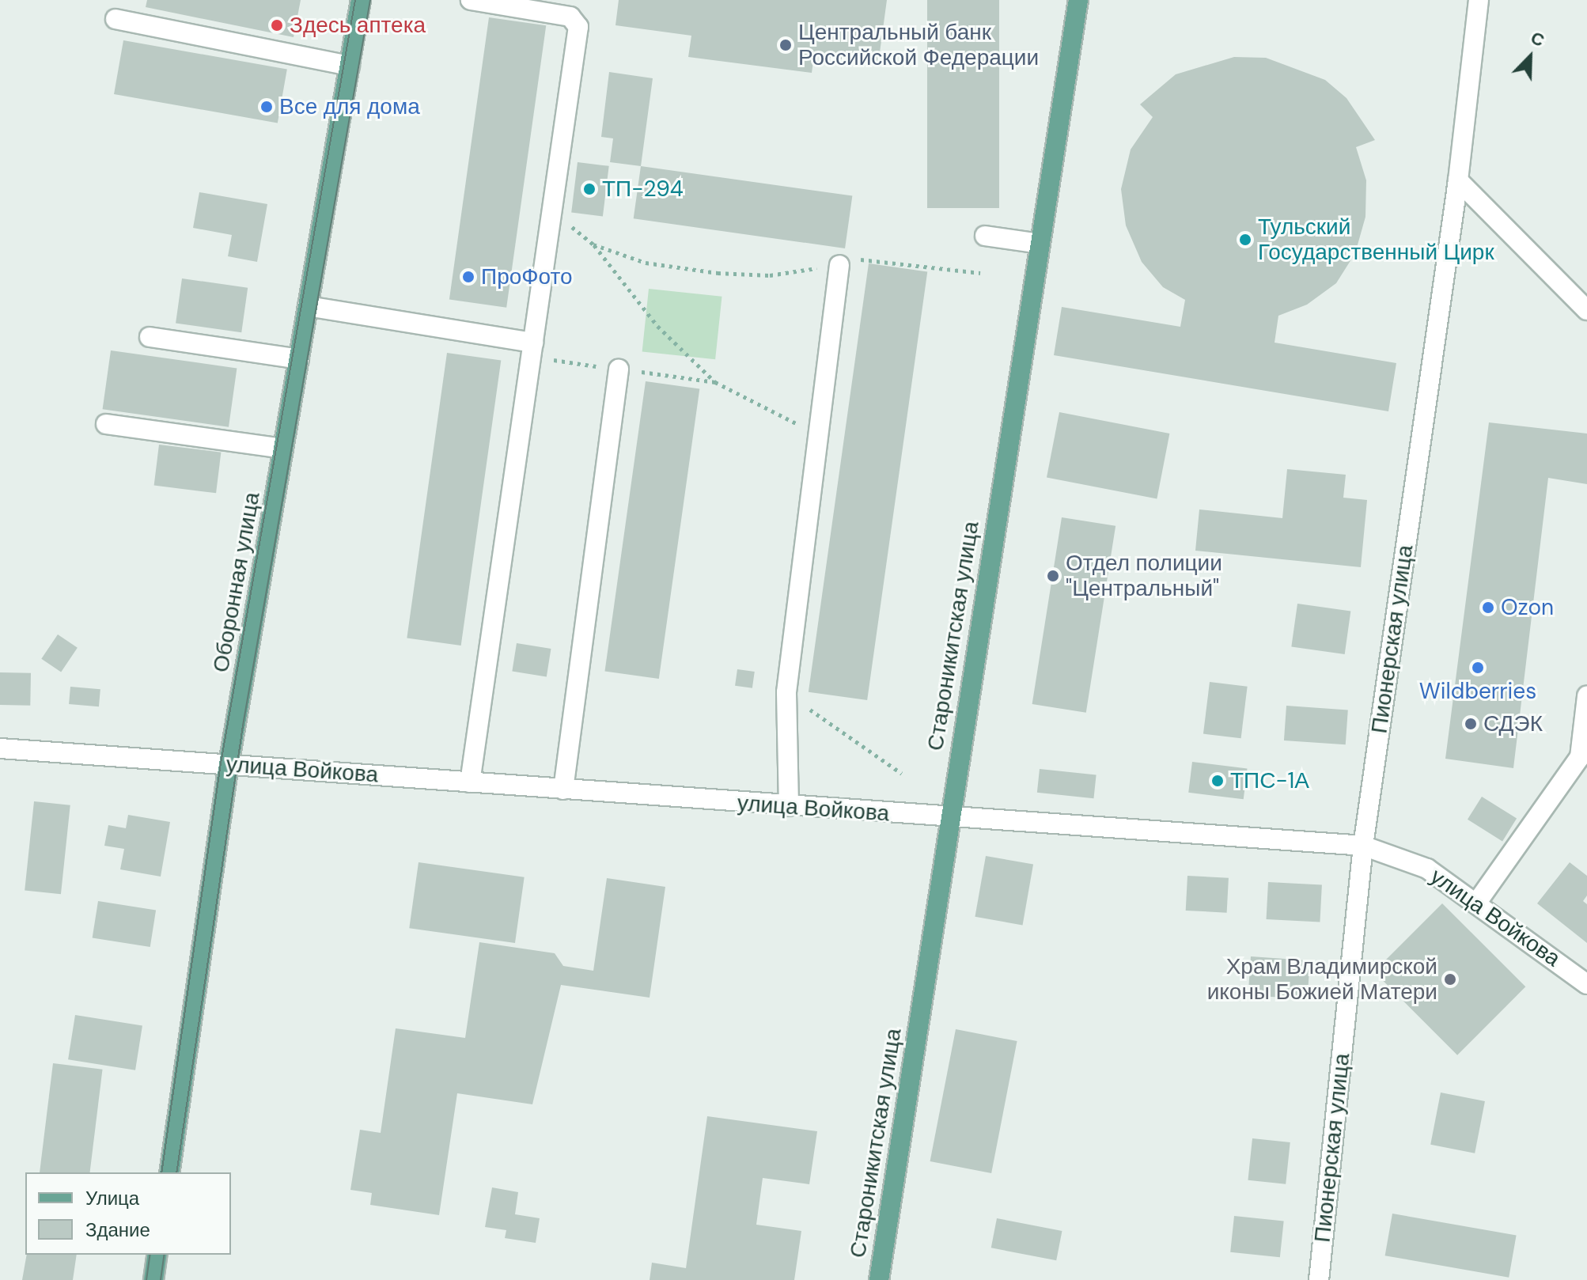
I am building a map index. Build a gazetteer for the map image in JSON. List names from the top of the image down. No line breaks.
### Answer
{"streets":{"main road":["Оборонная улица","Староникитская улица"],"street":["Пионерская улица","улица Войкова"]},"crossings":[["Оборонная улица","улица Войкова"],["Староникитская улица","улица Войкова"],["Пионерская улица","улица Войкова"]],"places":["Здесь аптека","Центральный банк Российской Федерации","Все для дома","ТП-294","Тульский Государственный Цирк","ПроФото","Отдел полиции \"Центральный\"","Ozon","Wildberries","СДЭК","ТПС-1А","Храм Владимирской иконы Божией Матери"],"legend":["Улица","Здание"],"north":"top right"}
